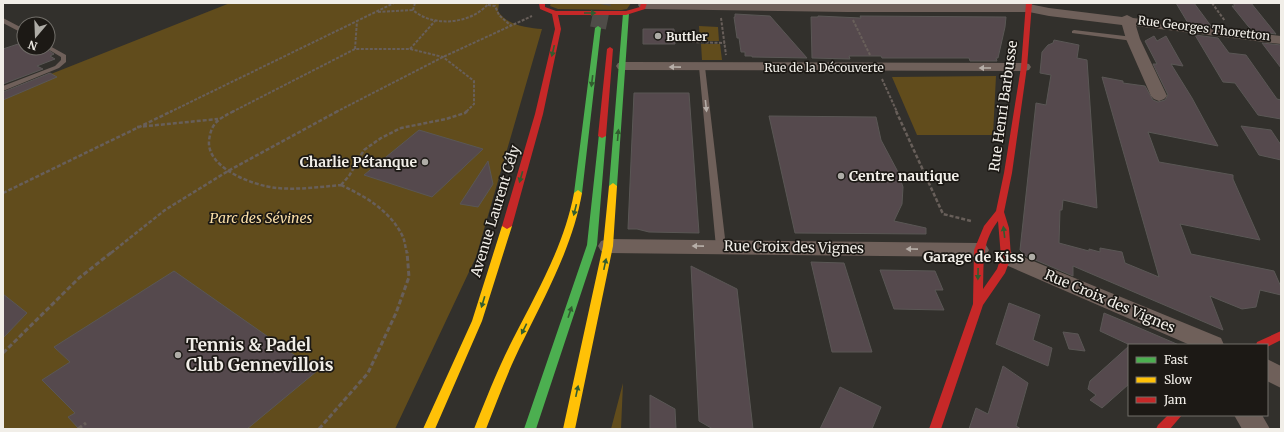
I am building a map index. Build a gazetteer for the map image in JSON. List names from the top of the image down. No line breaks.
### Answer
{"streets":{"main road":["Rue Henri Barbusse","Avenue Laurent Cély"],"street":["Rue Georges Thoretton","Rue de la Découverte","Rue Croix des Vignes"]},"crossings":[["Rue Georges Thoretton","Rue Henri Barbusse"],["Rue de la Découverte","Rue Henri Barbusse"],["Rue Henri Barbusse","Rue Croix des Vignes"]],"one_way":["Rue de la Découverte","Rue Croix des Vignes"],"parks":["Parc des Sévines"],"places":["Buttler","Charlie Pétanque","Centre nautique","Garage de Kiss","Tennis & Padel Club Gennevillois"],"legend":["Fast","Slow","Jam"],"north":"bottom"}
